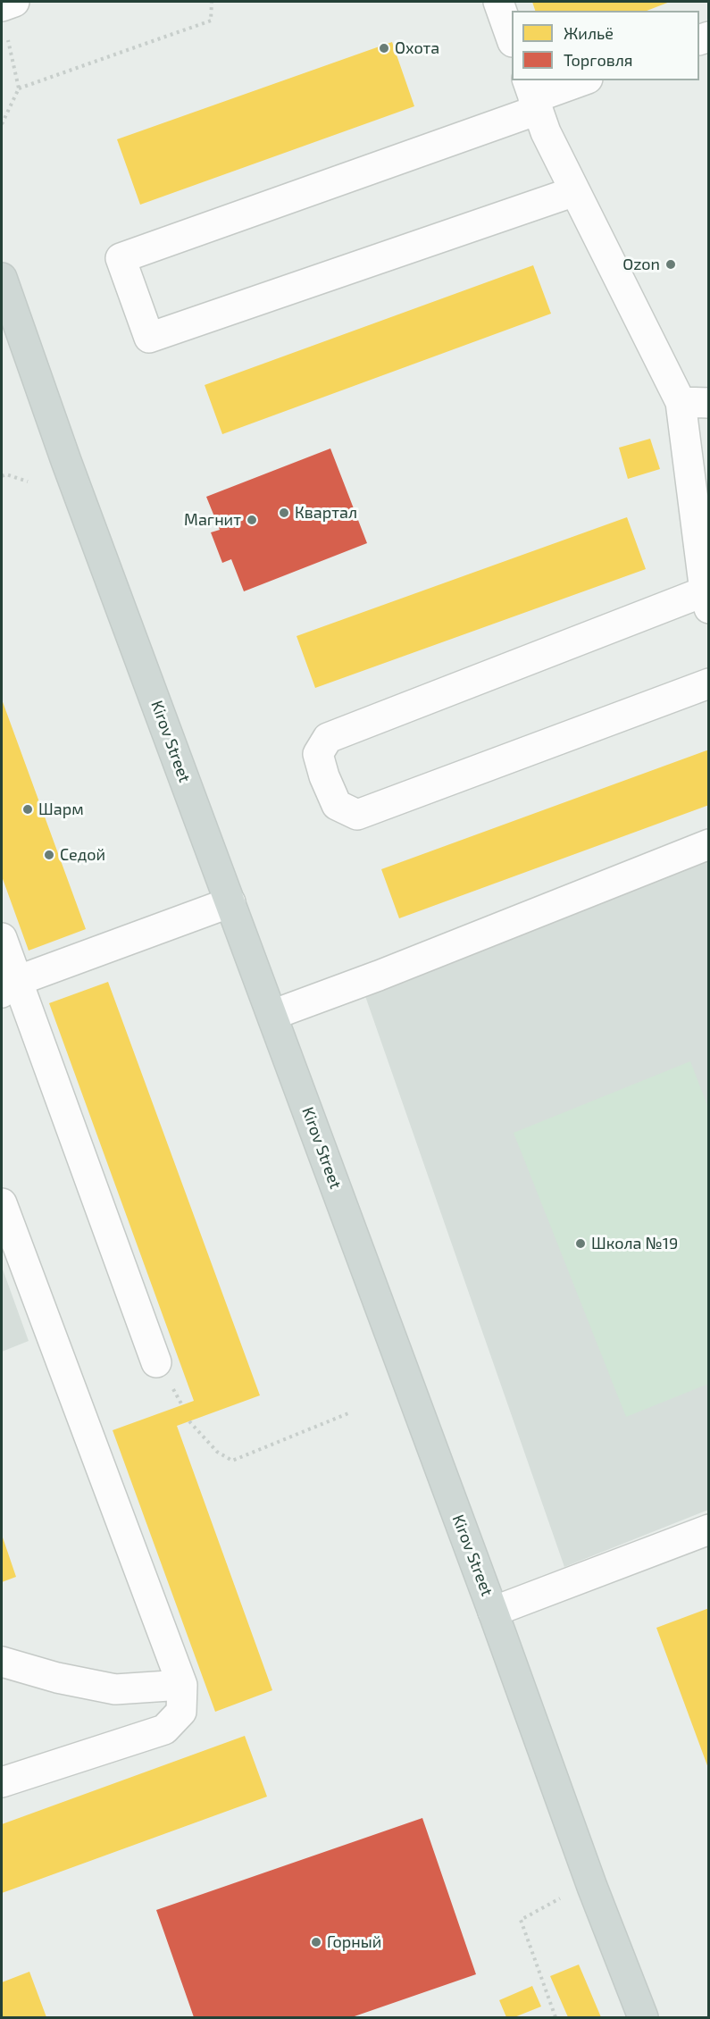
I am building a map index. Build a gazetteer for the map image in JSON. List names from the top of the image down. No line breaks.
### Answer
{"streets":{"main road":["Kirov Street"]},"places":["Охота","Ozon","Квартал","Магнит","Шарм","Седой","Школа №19","Горный"],"legend":["Жильё","Торговля"]}
